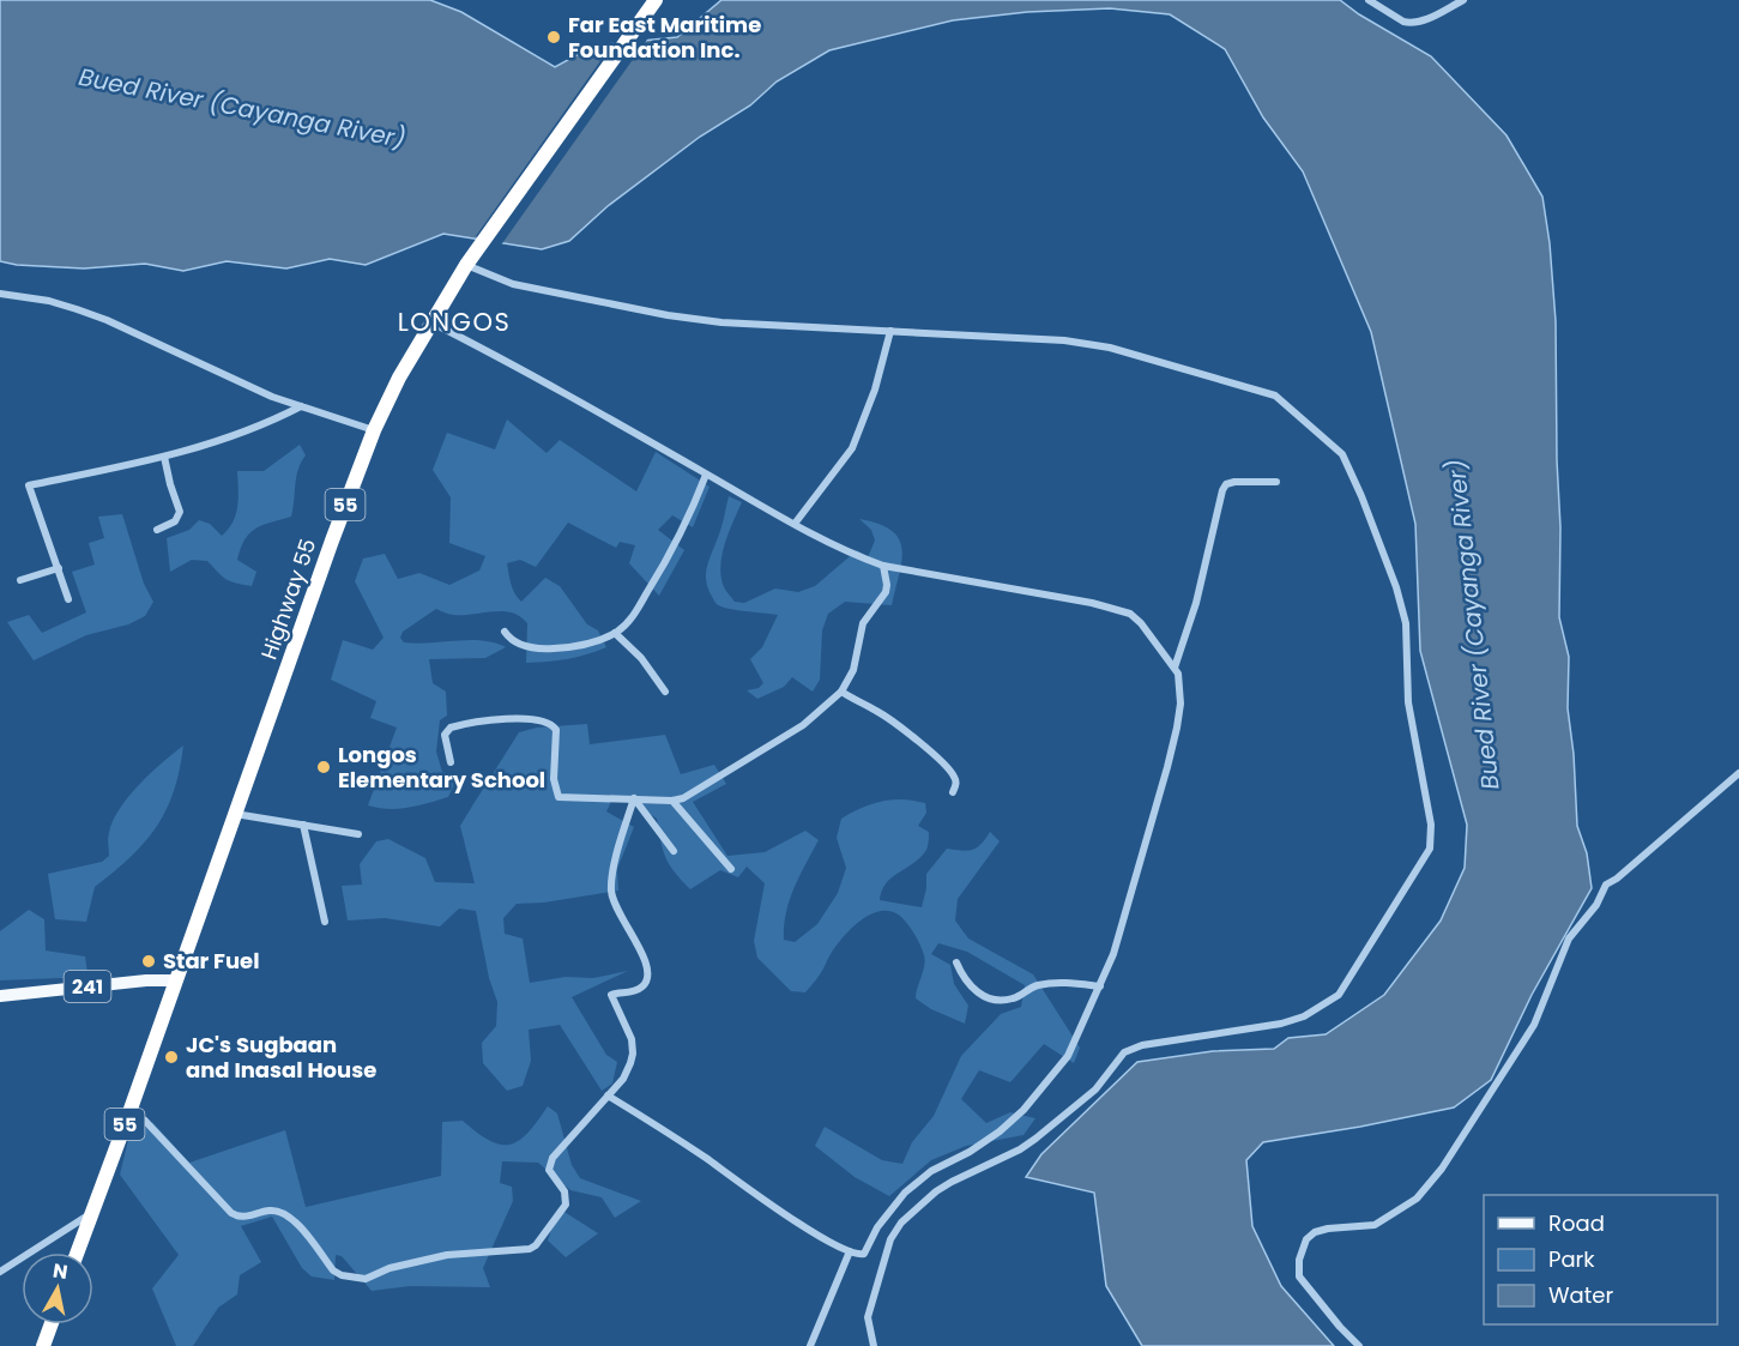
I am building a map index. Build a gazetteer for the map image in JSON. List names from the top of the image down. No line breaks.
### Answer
{"streets":{"highway":["55","Highway 55"],"main road":["241"]},"crossings":[["Highway 55","241"]],"districts":["LONGOS"],"water":["Bued River (Cayanga River)"],"places":["Far East Maritime Foundation Inc.","Longos Elementary School","Star Fuel","JC's Sugbaan and Inasal House"],"legend":["Road","Park","Water"],"north":"top"}
